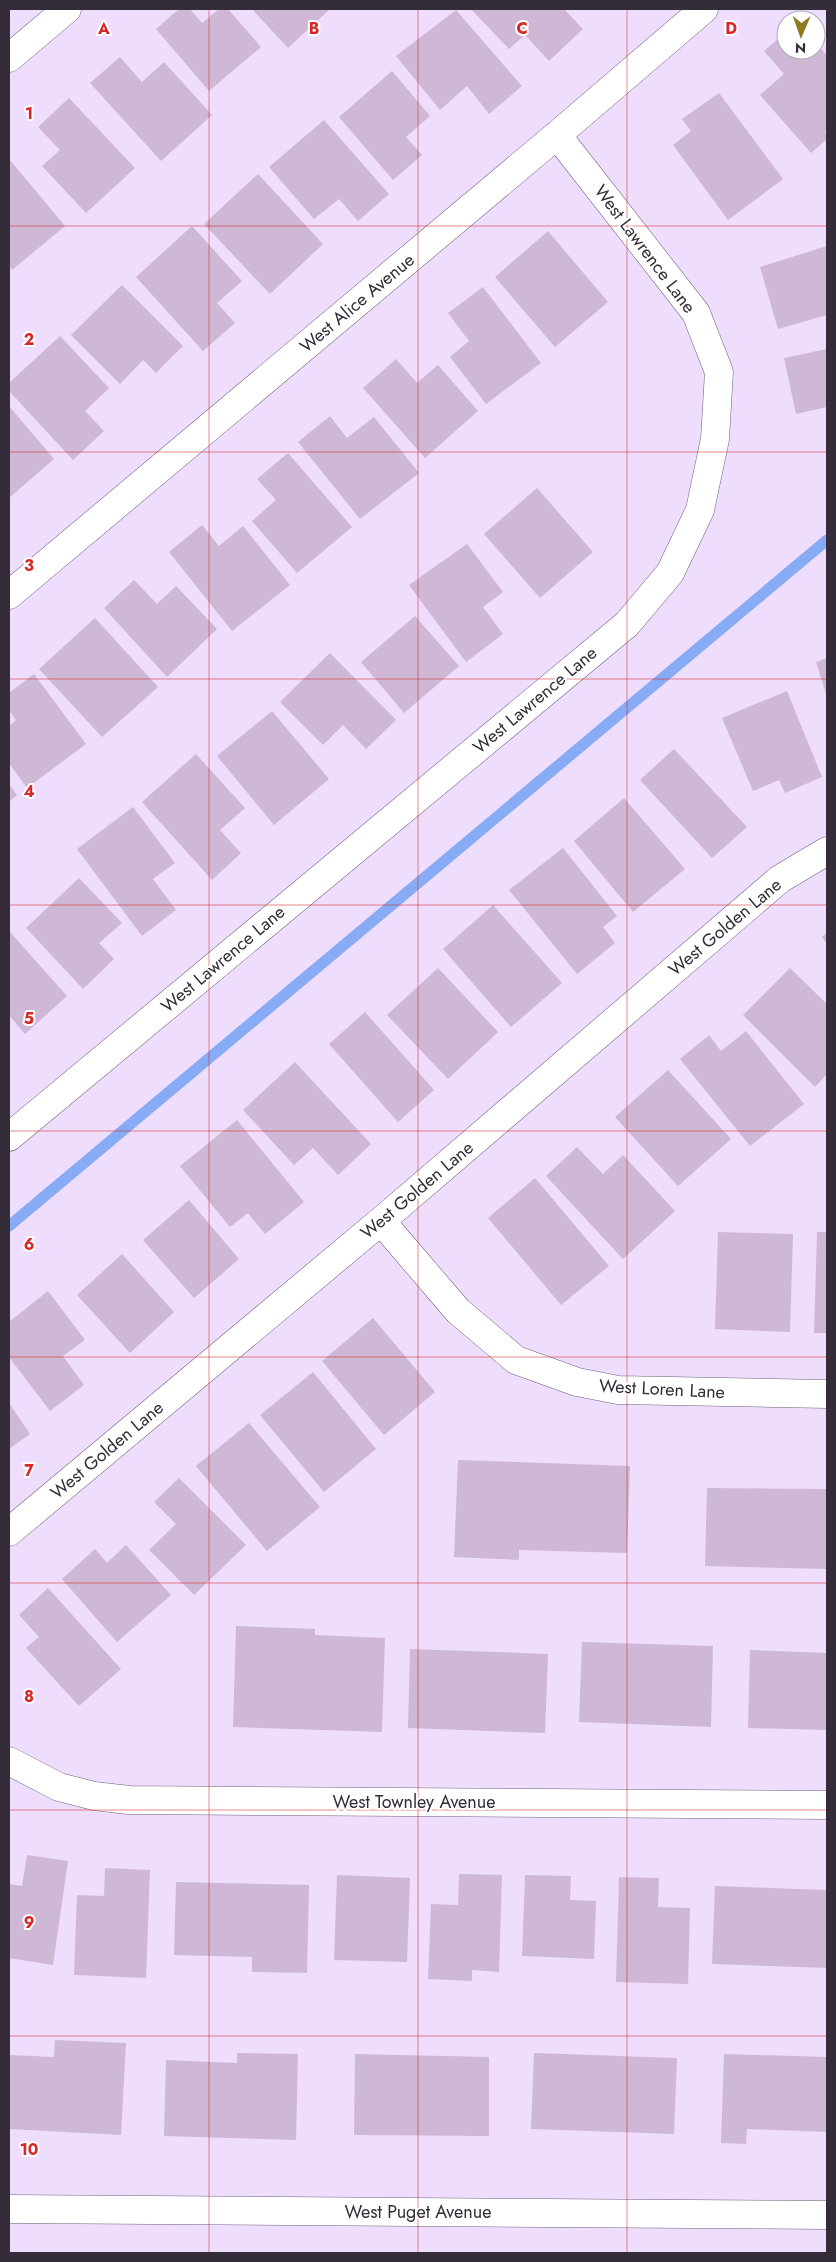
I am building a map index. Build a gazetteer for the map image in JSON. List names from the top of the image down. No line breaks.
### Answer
{"streets":{"street":["West Lawrence Lane","West Alice Avenue","West Golden Lane","West Loren Lane","West Townley Avenue","West Puget Avenue"]},"crossings":[["West Lawrence Lane","West Alice Avenue"],["West Golden Lane","West Loren Lane"]],"north":"bottom","grid":{"columns":["A","B","C","D"],"rows":["1","2","3","4","5","6","7","8","9","10"]}}
